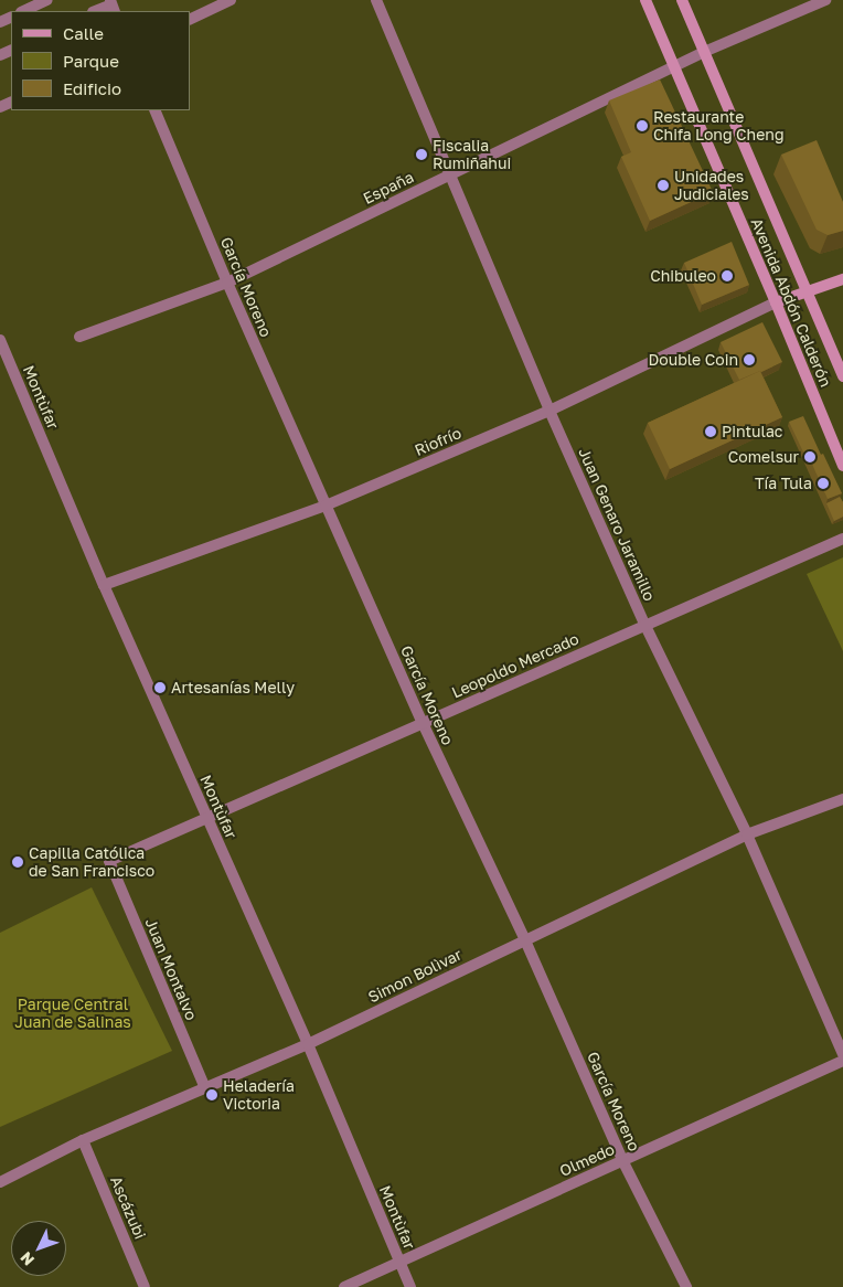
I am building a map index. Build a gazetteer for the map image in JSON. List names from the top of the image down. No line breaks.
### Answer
{"streets":{"main road":["Avenida Abdón Calderón"],"street":["España","García Moreno","Montùfar","Riofrío","Juan Genaro Jaramillo","Leopoldo Mercado","Juan Montalvo","Simon Bolìvar","Olmedo","Ascázubi"]},"crossings":[["España","García Moreno"],["España","Avenida Abdón Calderón"],["España","Juan Genaro Jaramillo"],["García Moreno","Riofrío"],["García Moreno","Leopoldo Mercado"],["García Moreno","Simon Bolìvar"],["García Moreno","Olmedo"],["Avenida Abdón Calderón","Riofrío"],["Montùfar","Riofrío"],["Montùfar","Leopoldo Mercado"],["Montùfar","Simon Bolìvar"],["Montùfar","Olmedo"],["Riofrío","Juan Genaro Jaramillo"],["Juan Genaro Jaramillo","Leopoldo Mercado"],["Juan Genaro Jaramillo","Simon Bolìvar"],["Leopoldo Mercado","Juan Montalvo"],["Juan Montalvo","Simon Bolìvar"],["Simon Bolìvar","Ascázubi"]],"parks":["Parque Central Juan de Salinas"],"places":["Restaurante Chifa Long Cheng","Fiscalia Rumiñahui","Unidades Judiciales","Chibuleo","Double Coin","Pintulac","Comelsur","Tía Tula","Artesanías Melly","Capilla Católica de San Francisco","Heladería Victoria"],"legend":["Calle","Parque","Edificio"],"north":"bottom left"}
